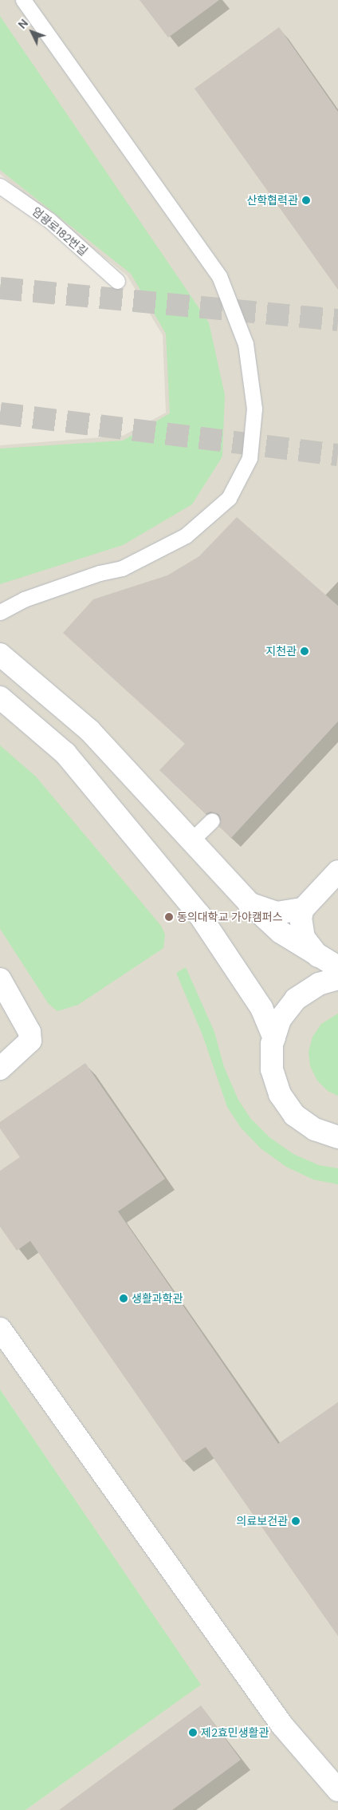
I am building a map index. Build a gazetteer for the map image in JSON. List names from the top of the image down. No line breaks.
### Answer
{"streets":{"lane":["엄광로182번길"]},"places":["산학협력관","지천관","동의대학교 가야캠퍼스","생활과학관","의료보건관","제2효민생활관"],"north":"top left"}
